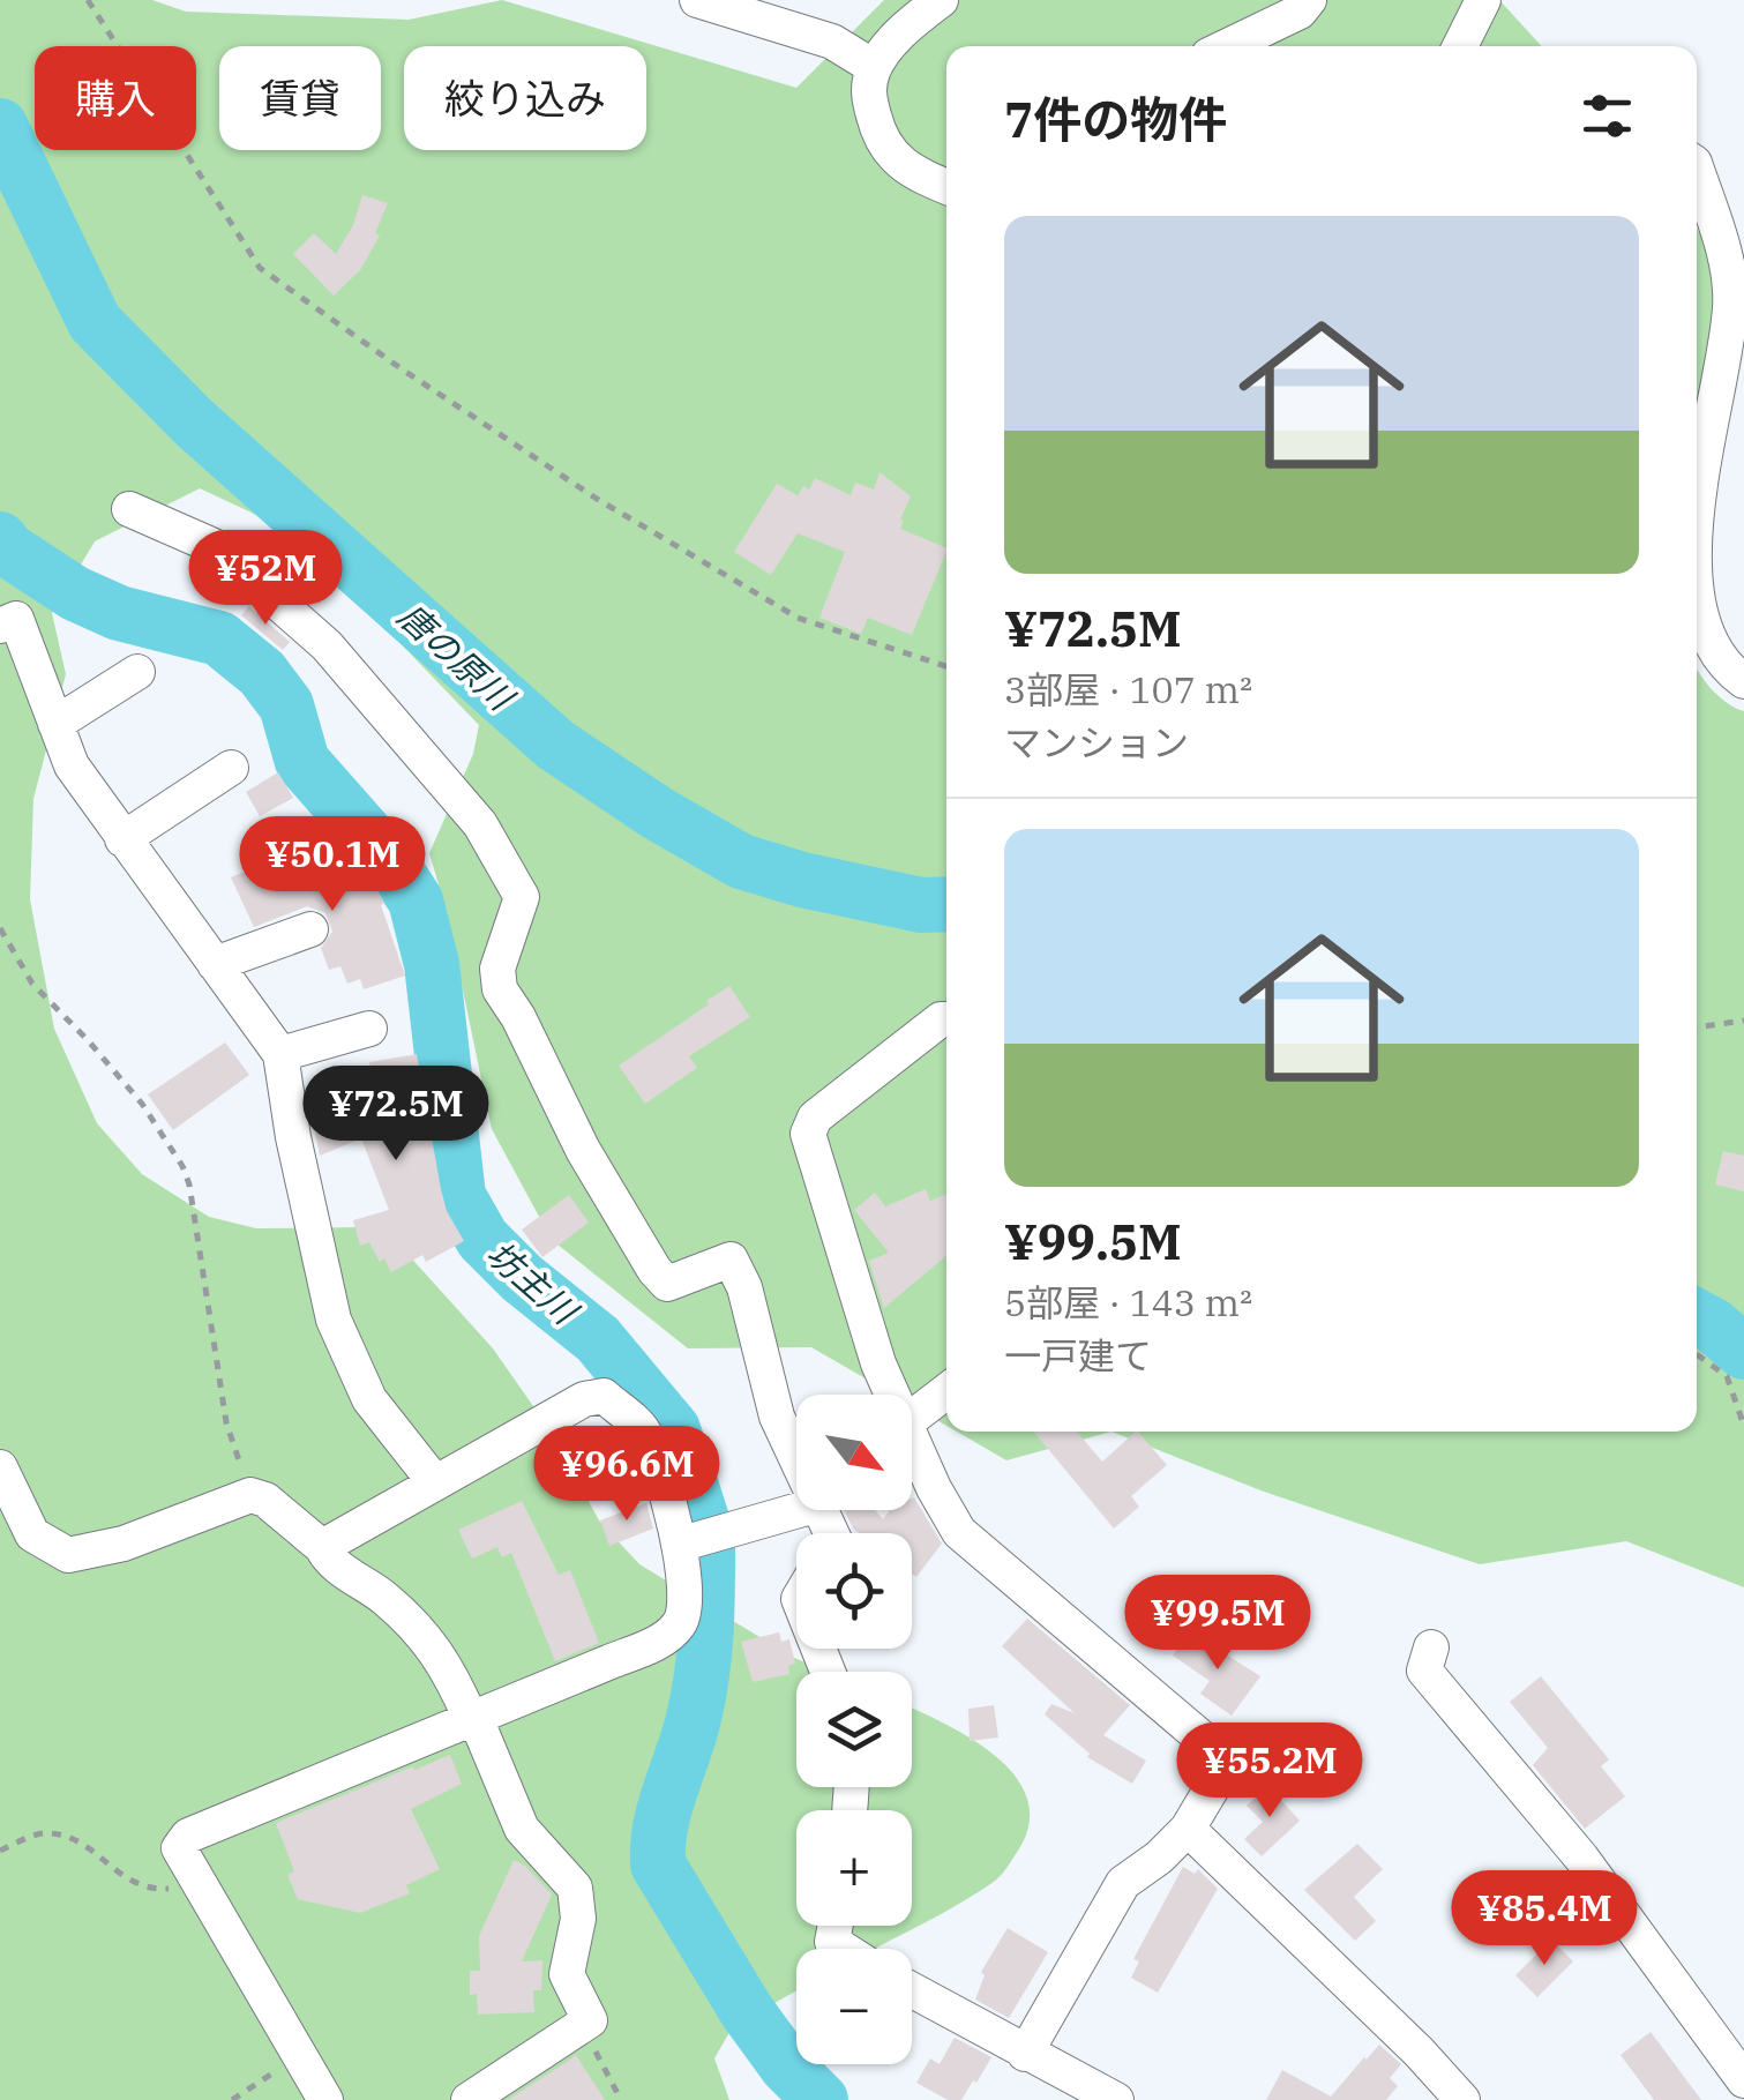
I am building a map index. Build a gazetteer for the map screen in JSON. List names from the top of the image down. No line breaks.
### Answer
{"water":["唐の原川","坊主川"],"north":"bottom right","page":{"chip":["購入","賃貸","絞り込み"],"heading":"7件の物件","list":[{"name":"¥72.5M","note":"3部屋 · 107 m² · マンション"},{"name":"¥99.5M","note":"5部屋 · 143 m² · 一戸建て"}],"price":["¥52M","¥50.1M","¥72.5M","¥96.6M","¥99.5M","¥55.2M","¥85.4M"],"map_buttons":["+","−"]}}
